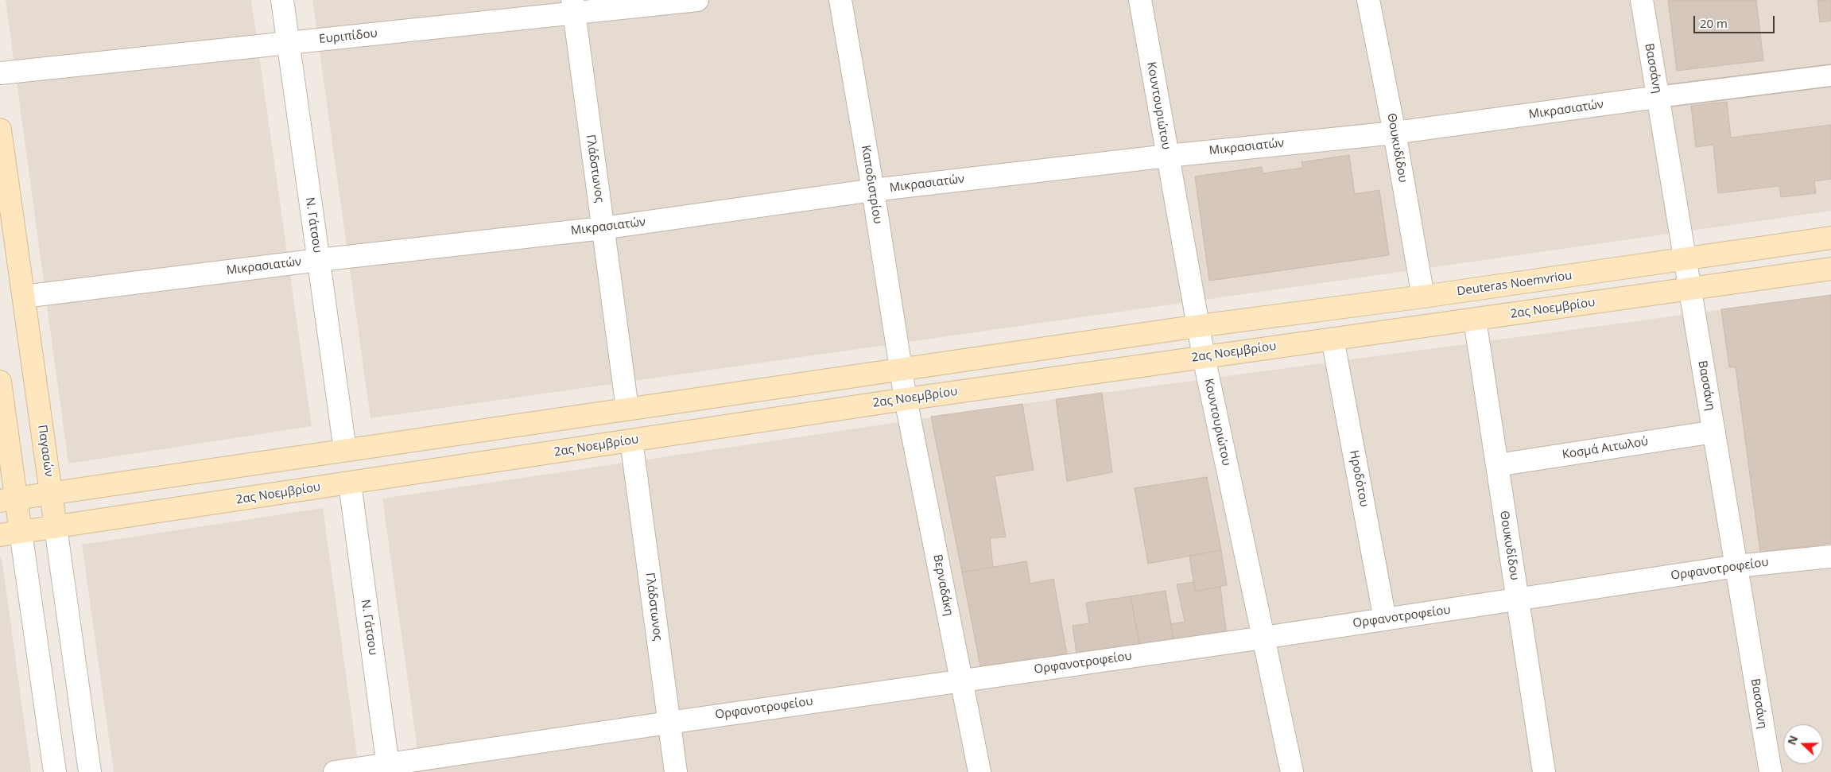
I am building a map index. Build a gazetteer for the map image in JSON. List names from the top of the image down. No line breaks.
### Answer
{"streets":{"main road":["Deuteras Noemvriou","2ας Νοεμβρίου","Παγασών"],"street":["Ευριπίδου","Βασσάνη","Κουντουριώτου","Μικρασιατών","Θουκυδίδου","Γλάδστωνος","Καποδιστρίου","Ν. Γάτσου","Κοσμά Αιτωλού","Ηροδότου","Ορφανοτροφείου","Βερναδάκη"]},"crossings":[["Ευριπίδου","Γλάδστωνος"],["Ευριπίδου","Ν. Γάτσου"],["Βασσάνη","Μικρασιατών"],["Βασσάνη","Deuteras Noemvriou"],["Βασσάνη","2ας Νοεμβρίου"],["Βασσάνη","Κοσμά Αιτωλού"],["Βασσάνη","Ορφανοτροφείου"],["Κουντουριώτου","Μικρασιατών"],["Κουντουριώτου","Deuteras Noemvriou"],["Κουντουριώτου","2ας Νοεμβρίου"],["Κουντουριώτου","Ορφανοτροφείου"],["Μικρασιατών","Θουκυδίδου"],["Μικρασιατών","Γλάδστωνος"],["Μικρασιατών","Καποδιστρίου"],["Μικρασιατών","Ν. Γάτσου"],["Μικρασιατών","Παγασών"],["Θουκυδίδου","Deuteras Noemvriou"],["Θουκυδίδου","2ας Νοεμβρίου"],["Θουκυδίδου","Κοσμά Αιτωλού"],["Θουκυδίδου","Ορφανοτροφείου"],["Γλάδστωνος","2ας Νοεμβρίου"],["Γλάδστωνος","Ορφανοτροφείου"],["Καποδιστρίου","2ας Νοεμβρίου"],["Καποδιστρίου","Βερναδάκη"],["Ν. Γάτσου","2ας Νοεμβρίου"],["Ν. Γάτσου","Ορφανοτροφείου"],["2ας Νοεμβρίου","Παγασών"],["2ας Νοεμβρίου","Ηροδότου"],["2ας Νοεμβρίου","Βερναδάκη"],["Ηροδότου","Ορφανοτροφείου"],["Ορφανοτροφείου","Βερναδάκη"]],"scale_bar":"20 m","north":"left"}
